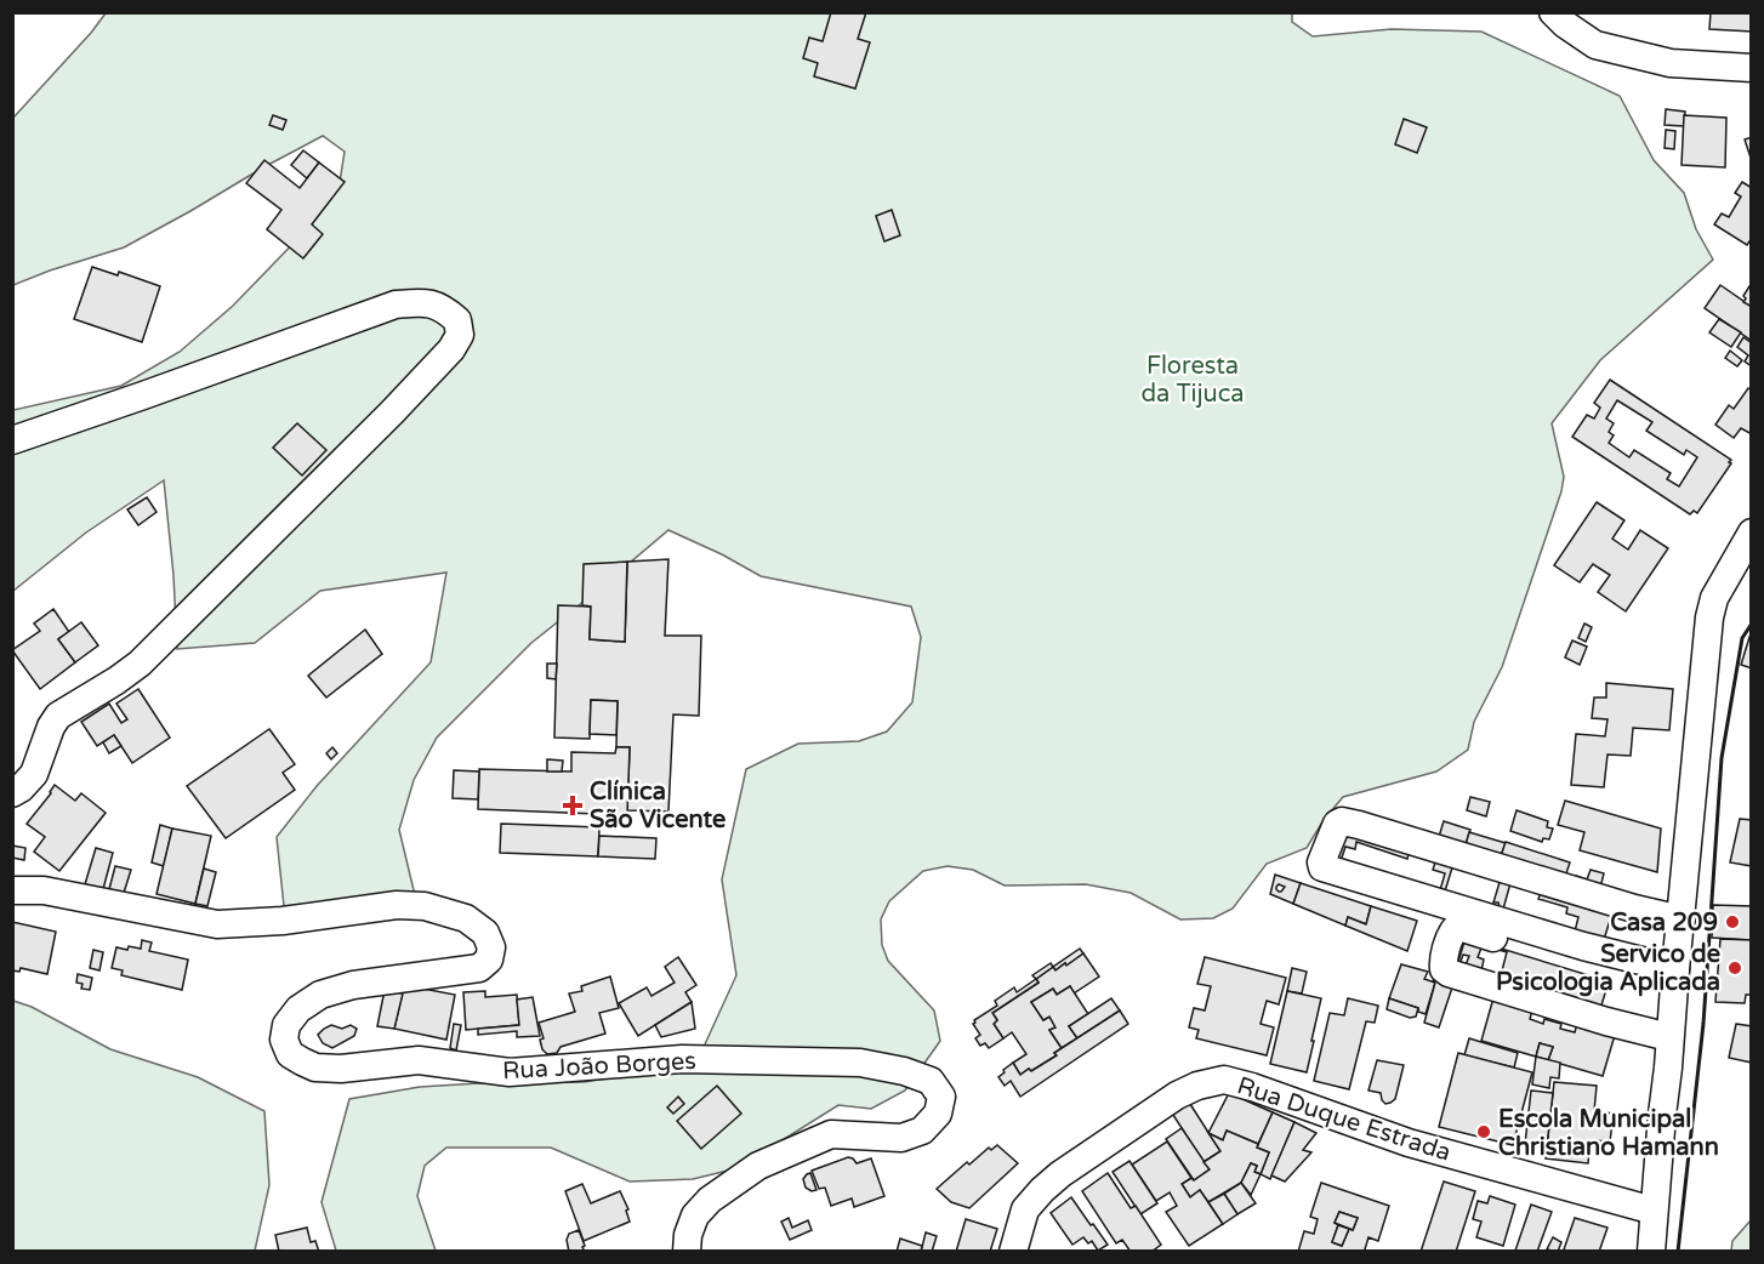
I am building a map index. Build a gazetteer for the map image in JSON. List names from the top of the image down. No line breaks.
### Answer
{"streets":{"street":["Rua João Borges","Rua Duque Estrada"]},"parks":["Floresta da Tijuca"],"places":{"health":["Clínica São Vicente"],"other":["Casa 209","Servico de Psicologia Aplicada","Escola Municipal Christiano Hamann"]}}
